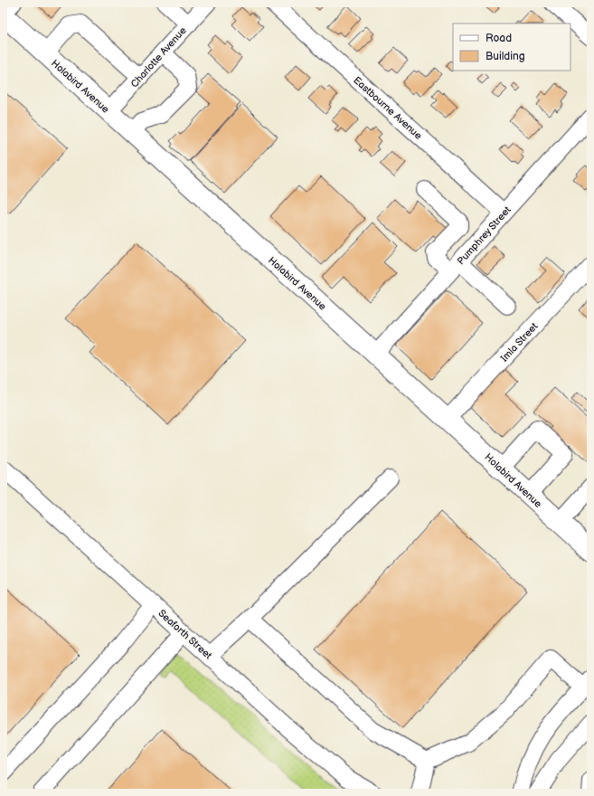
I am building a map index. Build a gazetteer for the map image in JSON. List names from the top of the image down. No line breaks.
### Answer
{"streets":{"main road":["Holabird Avenue"],"street":["Charlotte Avenue","Eastbourne Avenue","Pumphrey Street","Imla Street","Seaforth Street"]},"crossings":[["Charlotte Avenue","Holabird Avenue"],["Holabird Avenue","Pumphrey Street"],["Holabird Avenue","Imla Street"],["Eastbourne Avenue","Pumphrey Street"]],"legend":["Road","Building"]}
